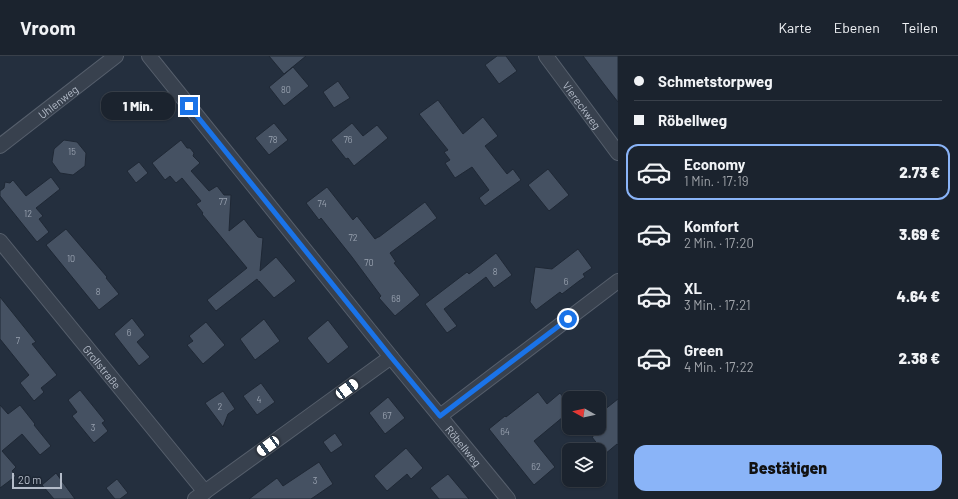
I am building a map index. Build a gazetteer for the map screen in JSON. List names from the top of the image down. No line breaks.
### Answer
{"streets":{"street":["Uhlenweg","Viereckweg","Grollstraße","Röbellweg"]},"house_numbers":["80","78","76","15","77","74","12","72","10","70","8","6","8","68","6","7","4","2","67","3","64","62","3"],"scale_bar":"20 m","north":"left","page":{"header":"Vroom","nav":["Karte","Ebenen","Teilen"],"banner":["Schmetstorpweg","Röbellweg"],"bubble":"1 Min.","list":[{"name":"Economy","note":"1 Min. · 17:19","value":"2.73 €"},{"name":"Komfort","note":"2 Min. · 17:20","value":"3.69 €"},{"name":"XL","note":"3 Min. · 17:21","value":"4.64 €"},{"name":"Green","note":"4 Min. · 17:22","value":"2.38 €"}],"buttons":"Bestätigen","scale":"20 m"}}
